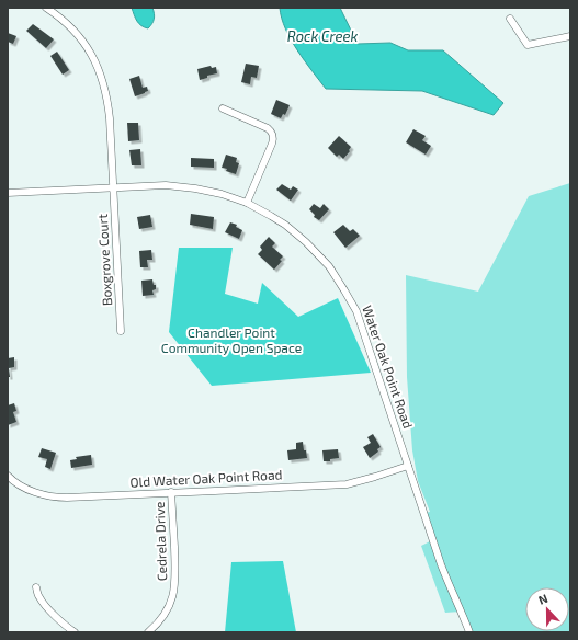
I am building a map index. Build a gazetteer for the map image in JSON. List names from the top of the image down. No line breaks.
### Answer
{"streets":{"street":["Boxgrove Court","Water Oak Point Road","Old Water Oak Point Road","Cedrela Drive"]},"crossings":[["Boxgrove Court","Water Oak Point Road"],["Water Oak Point Road","Old Water Oak Point Road"],["Old Water Oak Point Road","Cedrela Drive"]],"water":["Rock Creek"],"parks":["Chandler Point Community Open Space"],"north":"top"}
